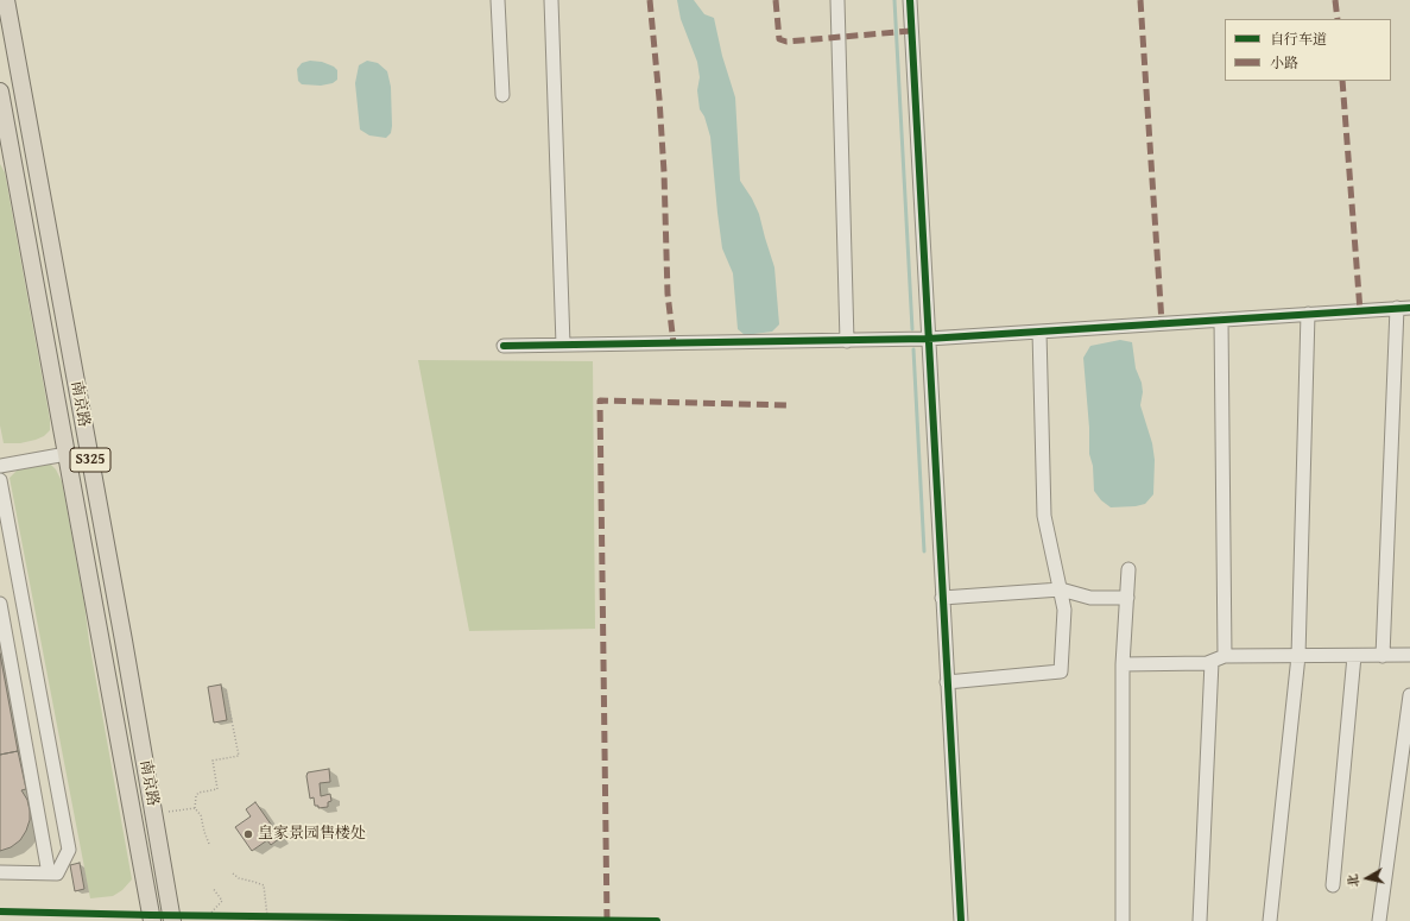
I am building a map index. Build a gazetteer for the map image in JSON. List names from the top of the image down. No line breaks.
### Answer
{"streets":{"main road":["南京路","S325"]},"places":["皇家景园售楼处"],"legend":["自行车道","小路"],"north":"left"}
